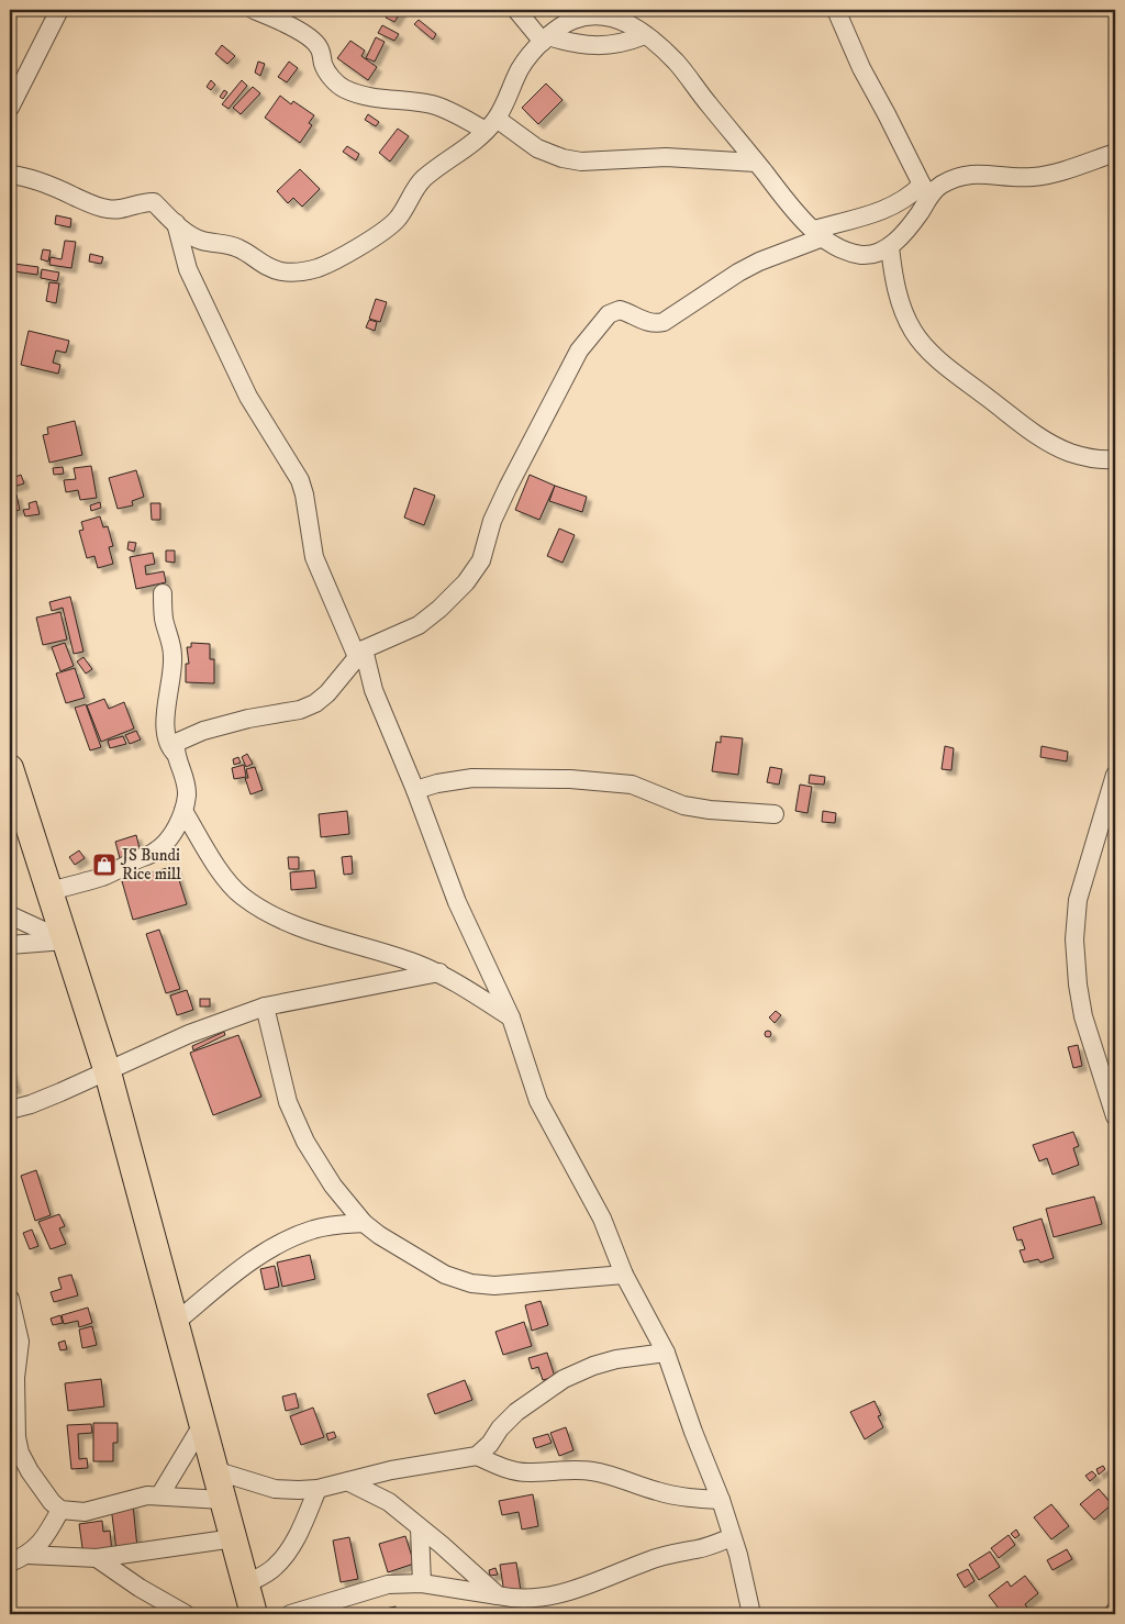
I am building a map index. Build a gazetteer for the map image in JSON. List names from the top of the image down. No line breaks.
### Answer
{"places":{"shop":["JS Bundi Rice mill"]}}
